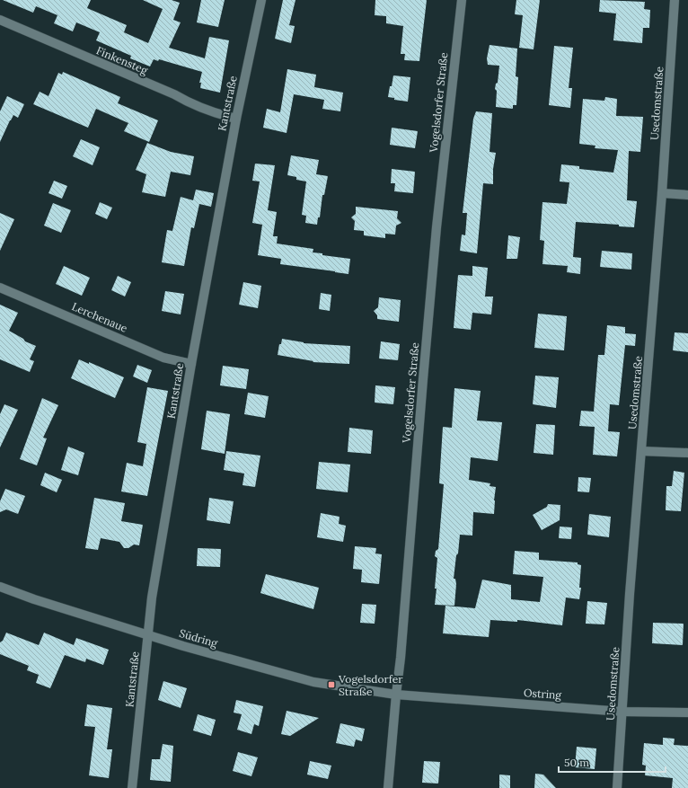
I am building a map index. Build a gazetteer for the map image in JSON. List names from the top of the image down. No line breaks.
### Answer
{"streets":{"street":["Finkensteg","Vogelsdorfer Straße","Kantstraße","Usedomstraße","Lerchenaue","Südring","Ostring"]},"crossings":[["Finkensteg","Kantstraße"],["Vogelsdorfer Straße","Südring"],["Vogelsdorfer Straße","Ostring"],["Kantstraße","Lerchenaue"],["Kantstraße","Südring"],["Usedomstraße","Ostring"],["Südring","Ostring"]],"places":{"transit":["Vogelsdorfer Straße"]},"scale_bar":"50 m"}
